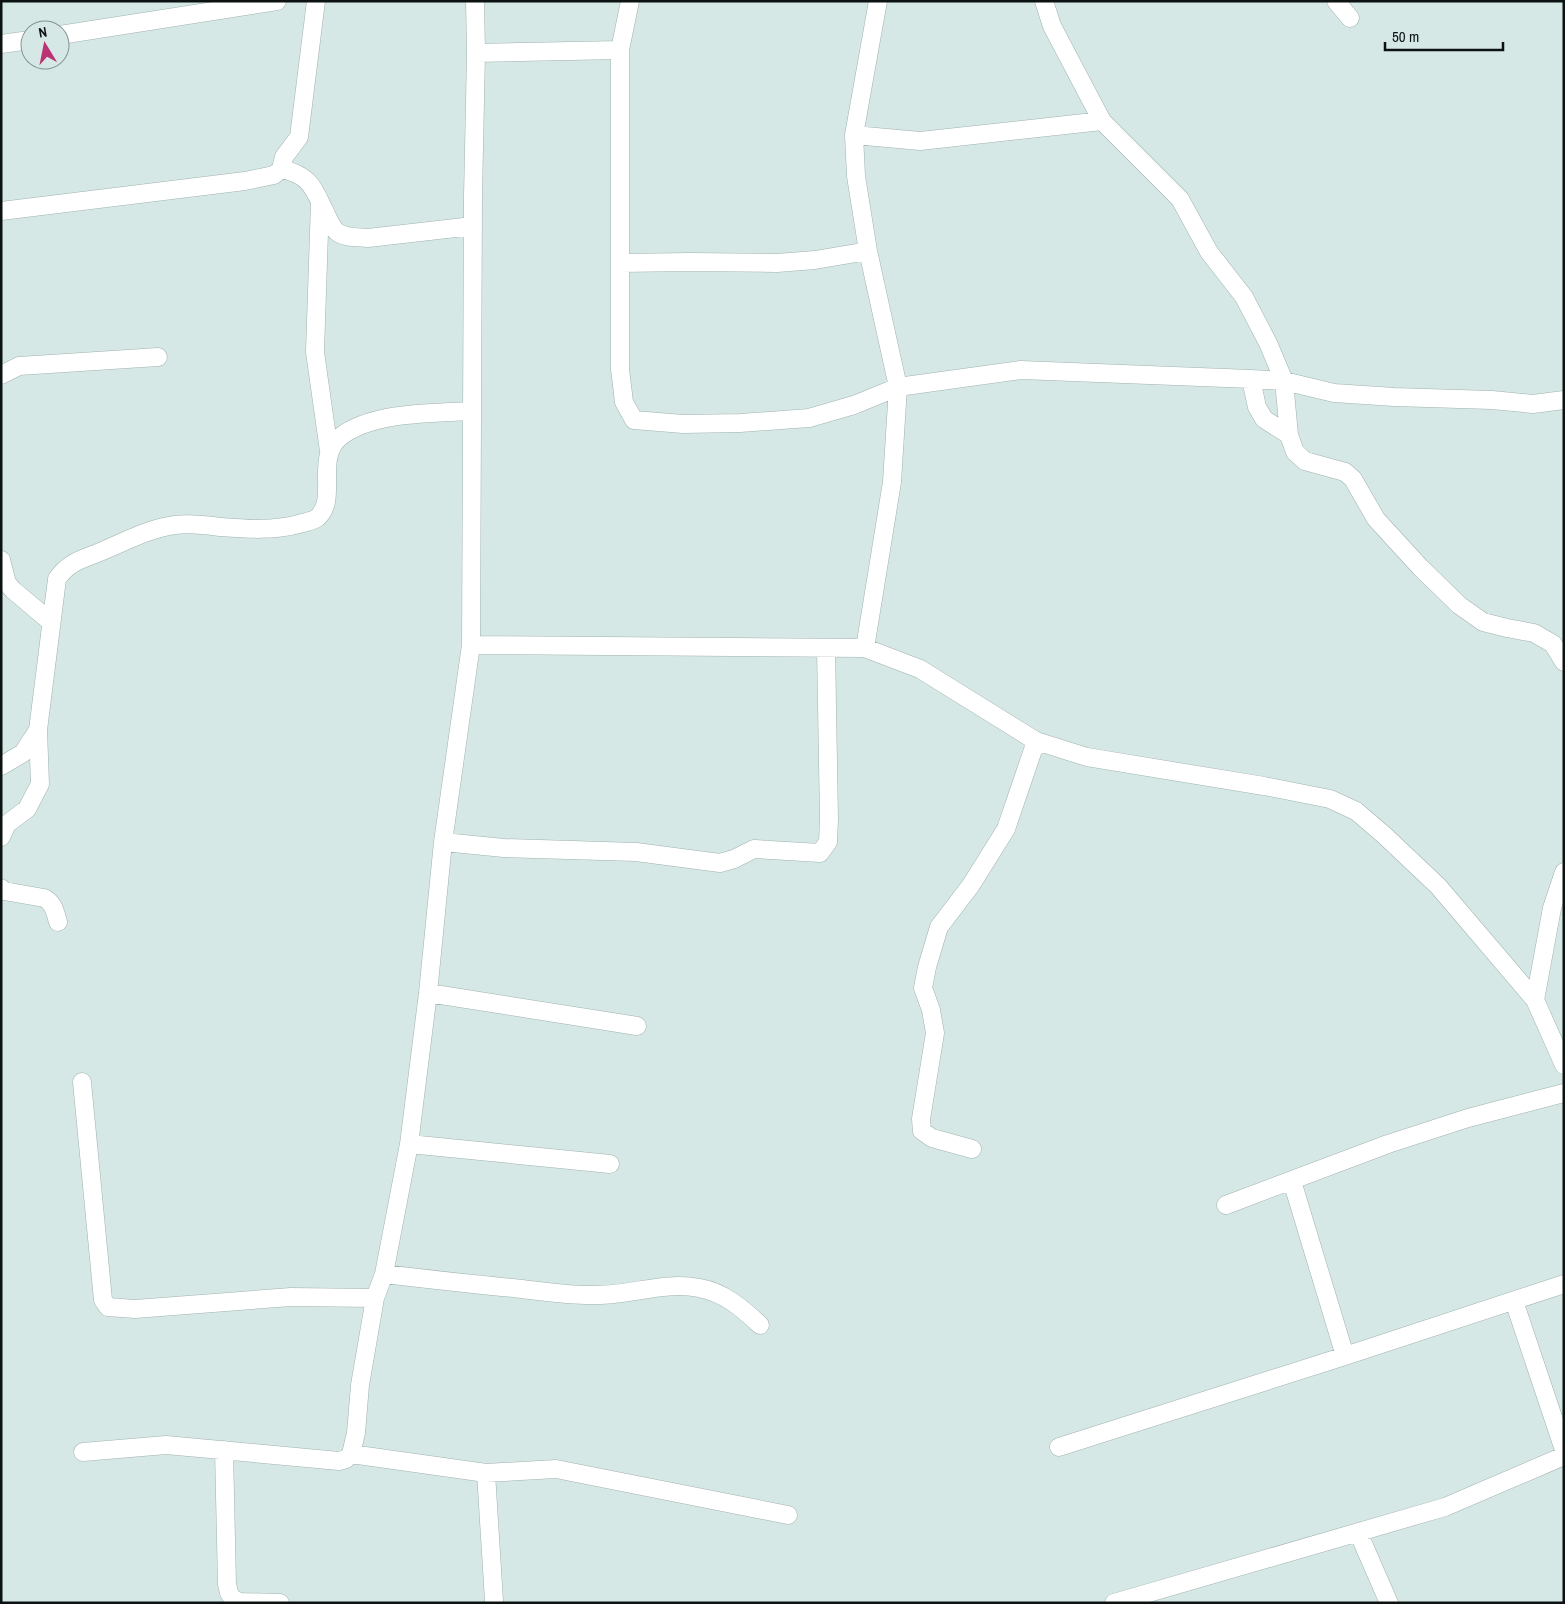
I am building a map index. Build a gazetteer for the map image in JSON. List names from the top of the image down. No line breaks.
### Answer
{"scale_bar":"50 m","north":"top"}
